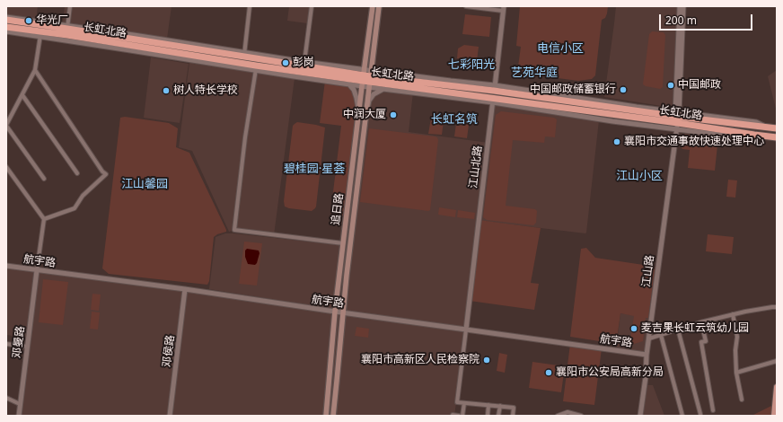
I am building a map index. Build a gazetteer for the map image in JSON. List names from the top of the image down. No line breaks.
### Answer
{"streets":{"highway":["长虹北路"],"main road":["追日路"],"street":["江山北路","航宇路","江山路","邓曼路","邓侯路"]},"crossings":[["长虹北路","江山北路"],["长虹北路","追日路"],["长虹北路","江山路"],["江山北路","航宇路"],["追日路","航宇路"],["航宇路","江山路"],["航宇路","邓曼路"],["航宇路","邓侯路"]],"districts":["电信小区","七彩阳光","艺苑华庭","长虹名筑","碧桂园·星荟","江山小区","江山馨园"],"places":["华光厂","彭岗","中国邮政","中国邮政储蓄银行","树人特长学校","中润大厦","襄阳市交通事故快速处理中心","麦吉果长虹云筑幼儿园","襄阳市高新区人民检察院","襄阳市公安局高新分局"],"scale_bar":"200 m"}
